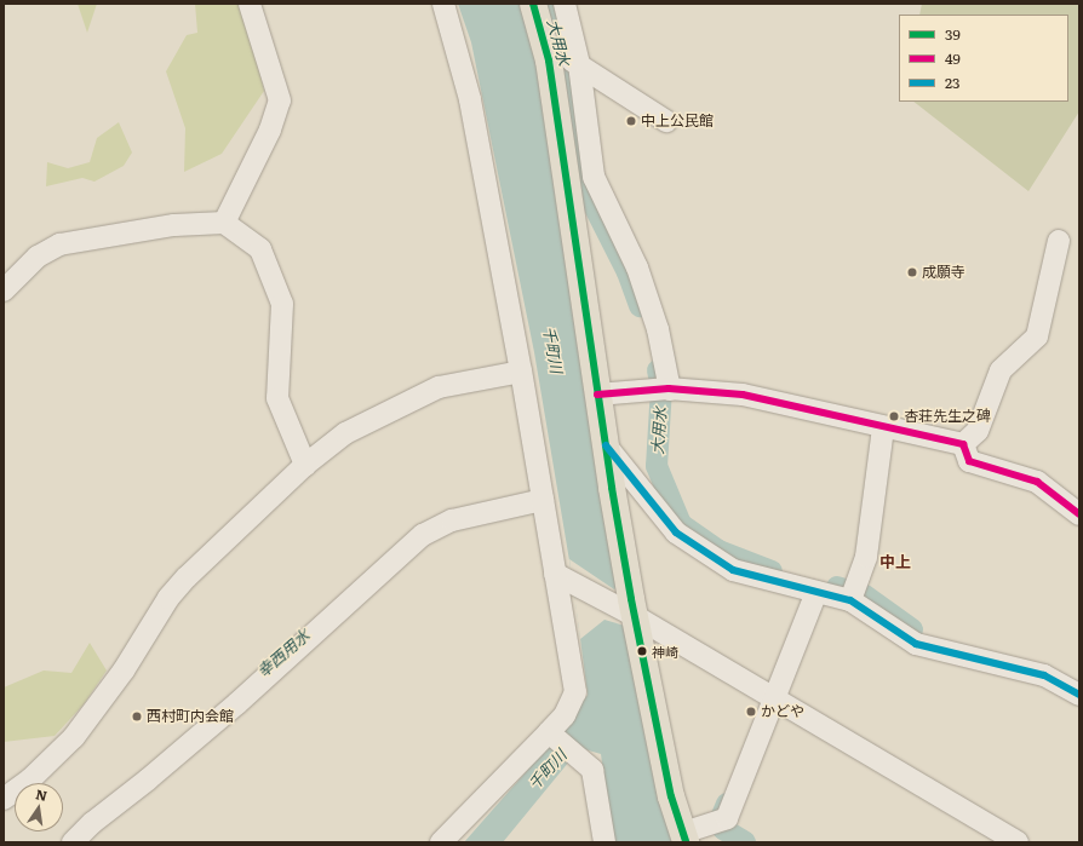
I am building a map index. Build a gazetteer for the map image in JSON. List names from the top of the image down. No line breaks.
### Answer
{"districts":["中上"],"water":["大用水","千町川","幸西用水"],"places":["中上公民館","成願寺","杏荘先生之碑","神崎","かどや","西村町内会館"],"lines":["transit line 39","transit line 49","transit line 23"],"legend":["39","49","23"],"north":"top"}
